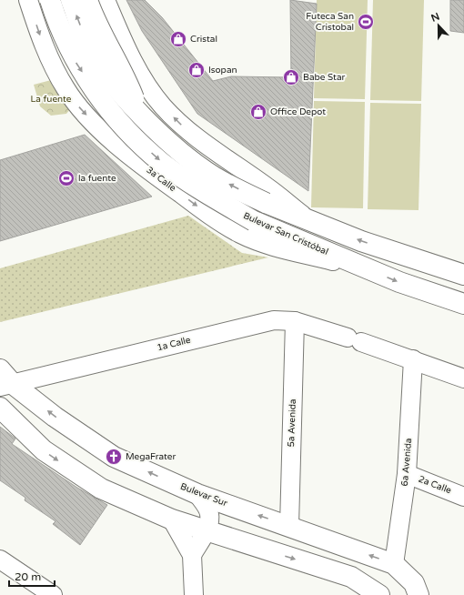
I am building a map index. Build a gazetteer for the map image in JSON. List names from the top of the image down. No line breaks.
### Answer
{"streets":{"main road":["Bulevar San Cristóbal","Bulevar Sur"],"street":["3a Calle","1a Calle","5a Avenida","6a Avenida","2a Calle"]},"crossings":[["3a Calle","Bulevar San Cristóbal"],["1a Calle","5a Avenida"],["1a Calle","6a Avenida"],["1a Calle","Bulevar Sur"],["5a Avenida","Bulevar Sur"],["6a Avenida","2a Calle"],["6a Avenida","Bulevar Sur"]],"parks":["La fuente"],"places":{"sports":["Futeca San Cristobal","la fuente"],"shop":["Cristal","Isopan","Babe Star","Office Depot"],"church":["MegaFrater"]},"scale_bar":"20 m","north":"top"}
